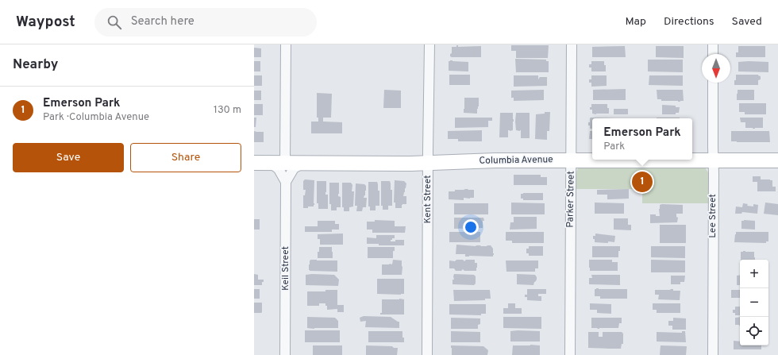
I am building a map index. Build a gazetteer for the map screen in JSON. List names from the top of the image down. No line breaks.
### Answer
{"streets":{"street":["Columbia Avenue","Kent Street","Parker Street","Lee Street","Keil Street"]},"crossings":[["Columbia Avenue","Kent Street"],["Columbia Avenue","Parker Street"],["Columbia Avenue","Lee Street"]],"north":"bottom","page":{"header":"Waypost","search":"Search here","nav":["Map","Directions","Saved"],"heading":"Nearby","list":[{"mark":"1","name":"Emerson Park","note":"Park · Columbia Avenue","value":"130 m"}],"popup":["Emerson Park","Park"],"buttons":["Save","Share"],"pins":"1","map_buttons":["+","−"]}}
